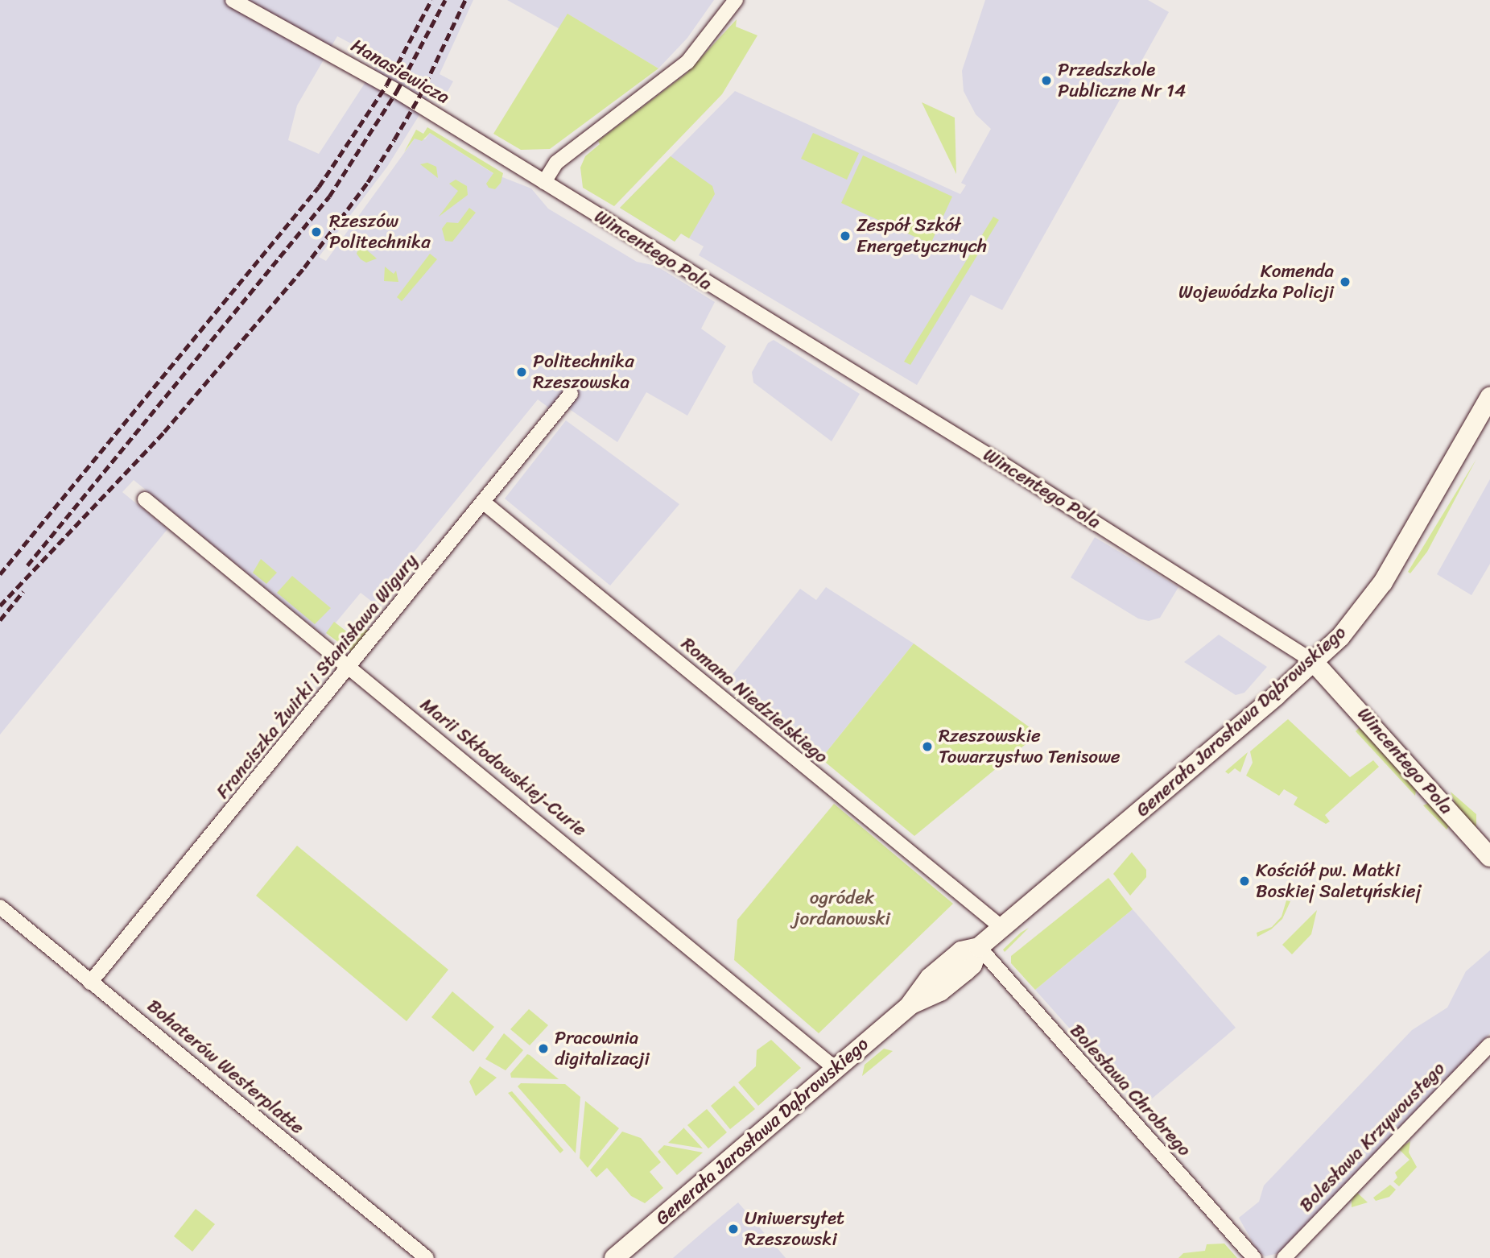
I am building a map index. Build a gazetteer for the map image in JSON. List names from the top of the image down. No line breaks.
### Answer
{"streets":{"main road":["Wincentego Pola","Generała Jarosława Dąbrowskiego"],"street":["Hanasiewicza","Franciszka Żwirki i Stanisława Wigury","Romana Niedzielskiego","Marii Skłodowskiej-Curie","Bohaterów Westerplatte","Bolesława Chrobrego","Bolesława Krzywoustego"]},"crossings":[["Hanasiewicza","Wincentego Pola"],["Wincentego Pola","Generała Jarosława Dąbrowskiego"],["Franciszka Żwirki i Stanisława Wigury","Romana Niedzielskiego"],["Franciszka Żwirki i Stanisława Wigury","Marii Skłodowskiej-Curie"],["Franciszka Żwirki i Stanisława Wigury","Bohaterów Westerplatte"],["Romana Niedzielskiego","Generała Jarosława Dąbrowskiego"],["Generała Jarosława Dąbrowskiego","Marii Skłodowskiej-Curie"],["Generała Jarosława Dąbrowskiego","Bolesława Chrobrego"]],"parks":["ogródek jordanowski"],"places":["Przedszkole Publiczne Nr 14","Rzeszów Politechnika","Zespół Szkół Energetycznych","Komenda Wojewódzka Policji","Politechnika Rzeszowska","Rzeszowskie Towarzystwo Tenisowe","Kościół pw. Matki Boskiej Saletyńskiej","Pracownia digitalizacji","Uniwersytet Rzeszowski"]}
